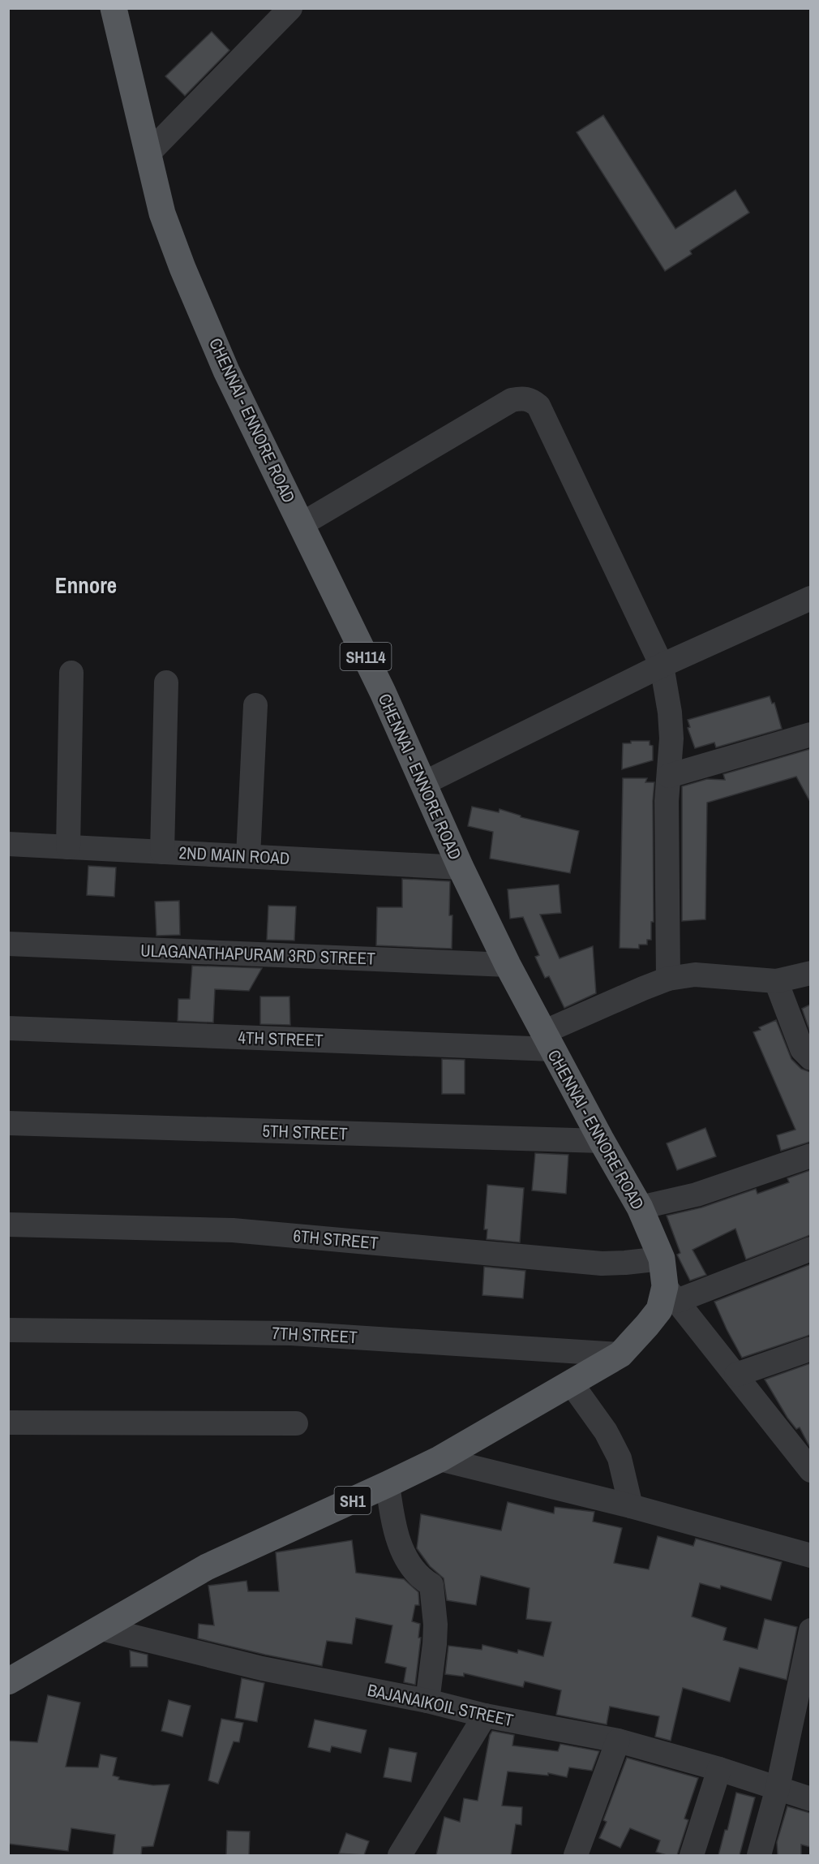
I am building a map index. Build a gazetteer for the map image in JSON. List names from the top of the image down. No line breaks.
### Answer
{"streets":{"main road":["CHENNAI - ENNORE ROAD","SH114","SH1"],"street":["2ND MAIN ROAD","ULAGANATHAPURAM 3RD STREET","4TH STREET","5TH STREET","6TH STREET","7TH STREET","BAJANAIKOIL STREET"]},"crossings":[["CHENNAI - ENNORE ROAD","2ND MAIN ROAD"],["CHENNAI - ENNORE ROAD","ULAGANATHAPURAM 3RD STREET"],["CHENNAI - ENNORE ROAD","4TH STREET"],["CHENNAI - ENNORE ROAD","5TH STREET"],["CHENNAI - ENNORE ROAD","6TH STREET"],["CHENNAI - ENNORE ROAD","SH1"],["7TH STREET","SH1"],["SH1","BAJANAIKOIL STREET"]],"districts":["Ennore"]}
